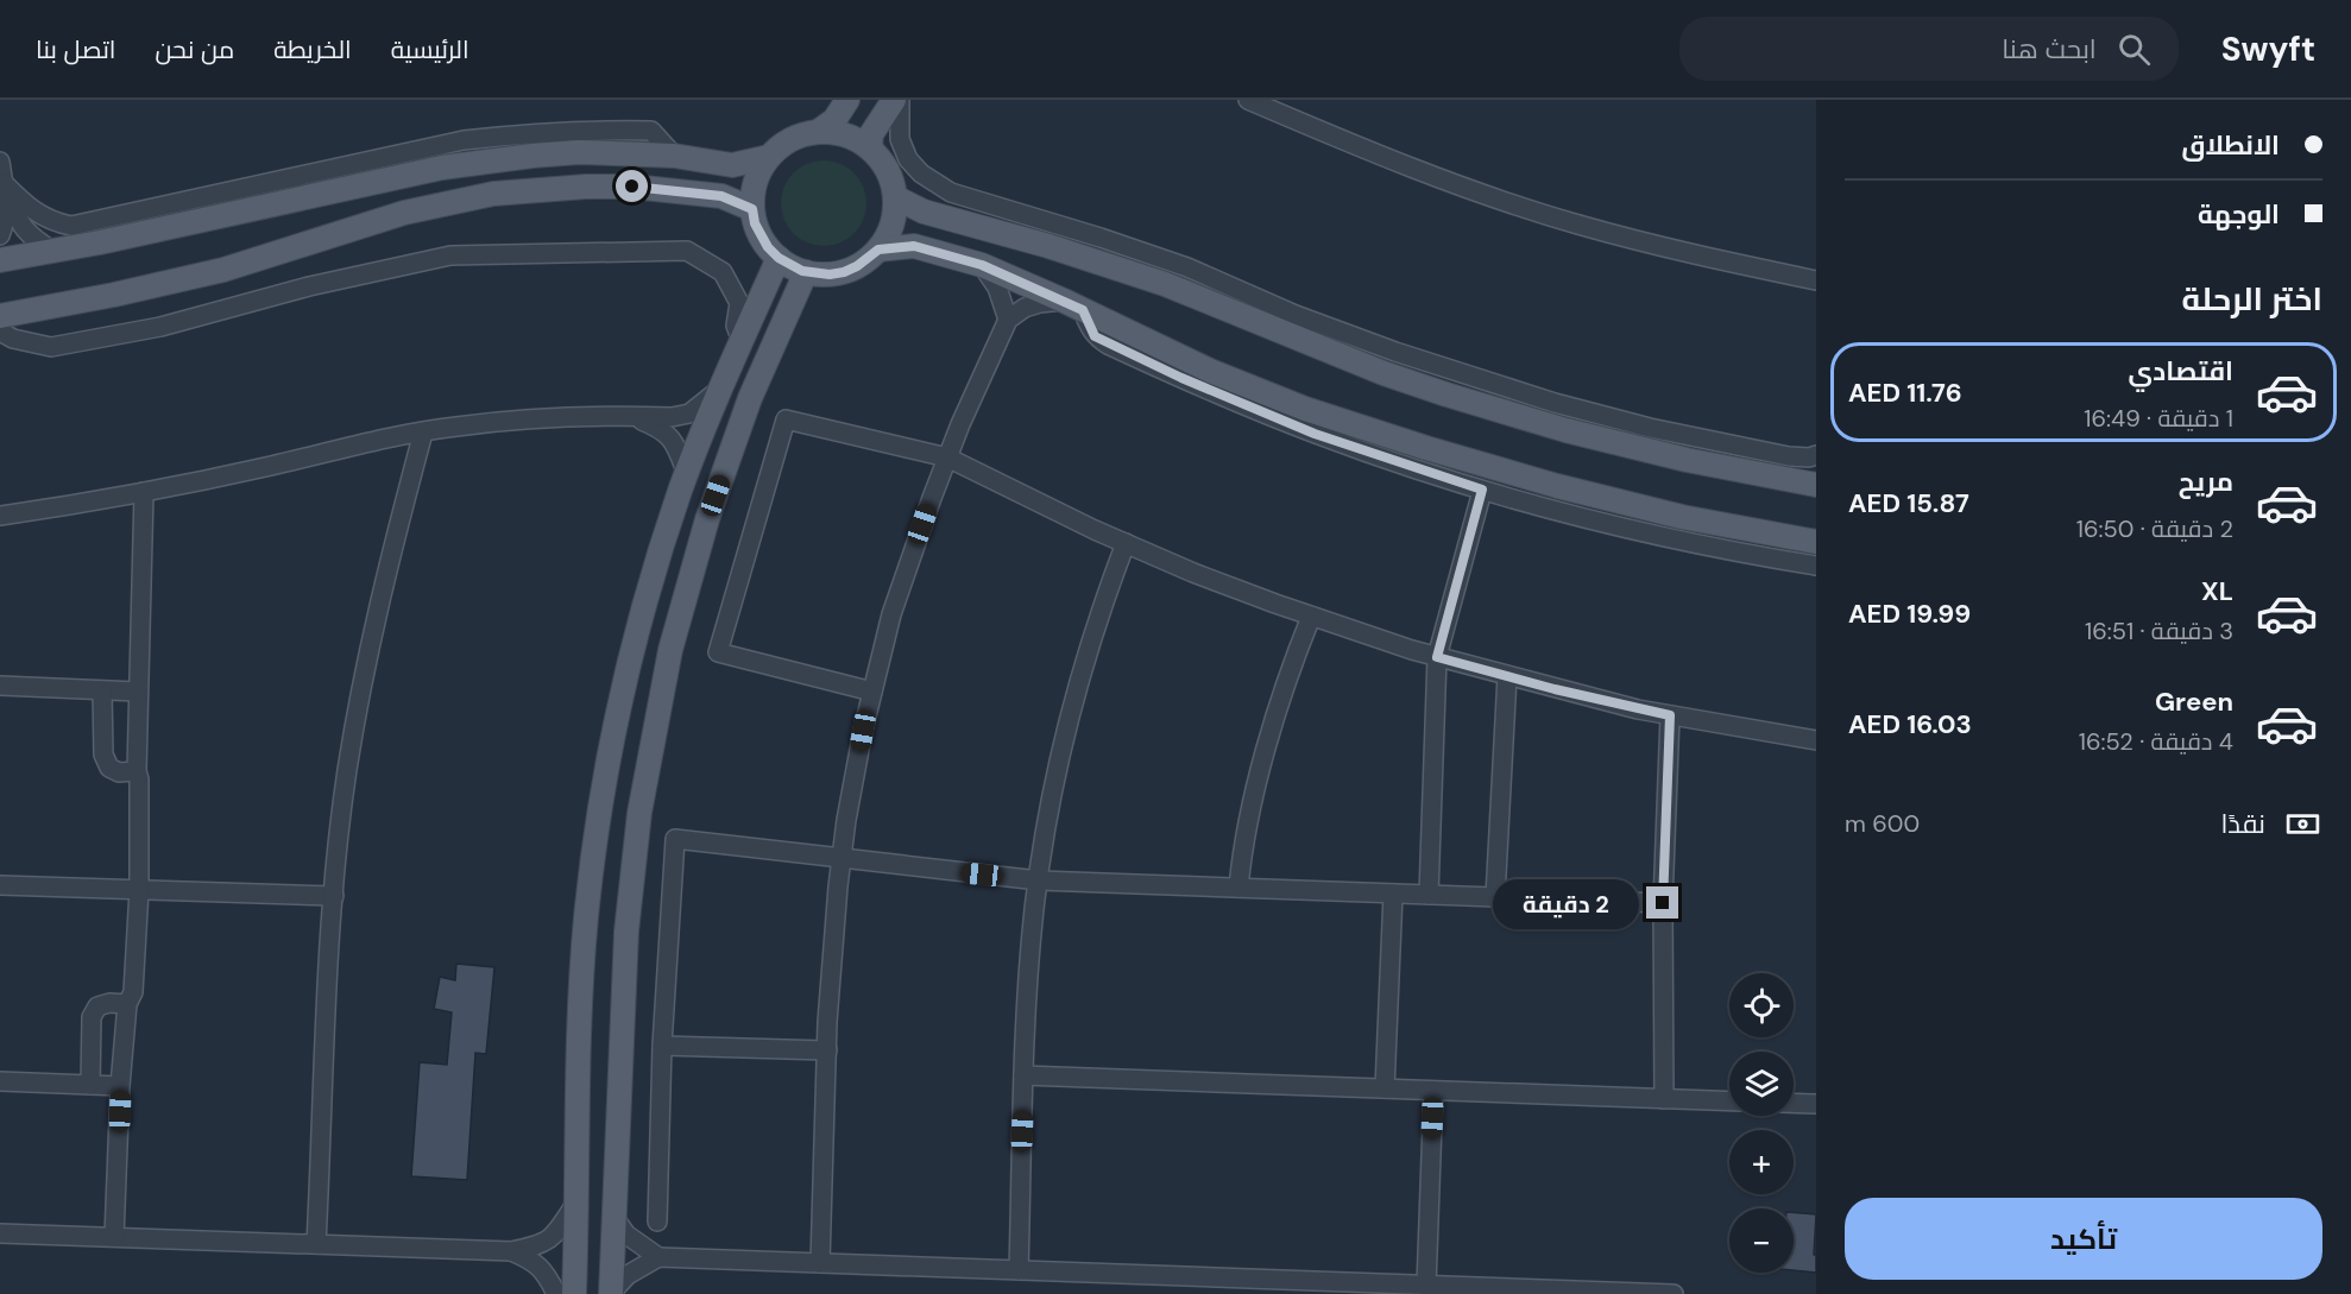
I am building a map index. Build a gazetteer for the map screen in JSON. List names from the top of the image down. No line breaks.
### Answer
{"page":{"header":"Swyft","search":"ابحث هنا","nav":["الرئيسية","الخريطة","من نحن","اتصل بنا"],"banner":["الانطلاق","الوجهة"],"heading":"اختر الرحلة","list":[{"name":"اقتصادي","note":"1 دقيقة · 16:49","value":"AED 11.76"},{"name":"مريح","note":"2 دقيقة · 16:50","value":"AED 15.87"},{"name":"XL","note":"3 دقيقة · 16:51","value":"AED 19.99"},{"name":"Green","note":"4 دقيقة · 16:52","value":"AED 16.03"}],"pay":["نقدًا","600 m"],"bubble":"2 دقيقة","map_buttons":["+","−"],"buttons":"تأكيد"}}
